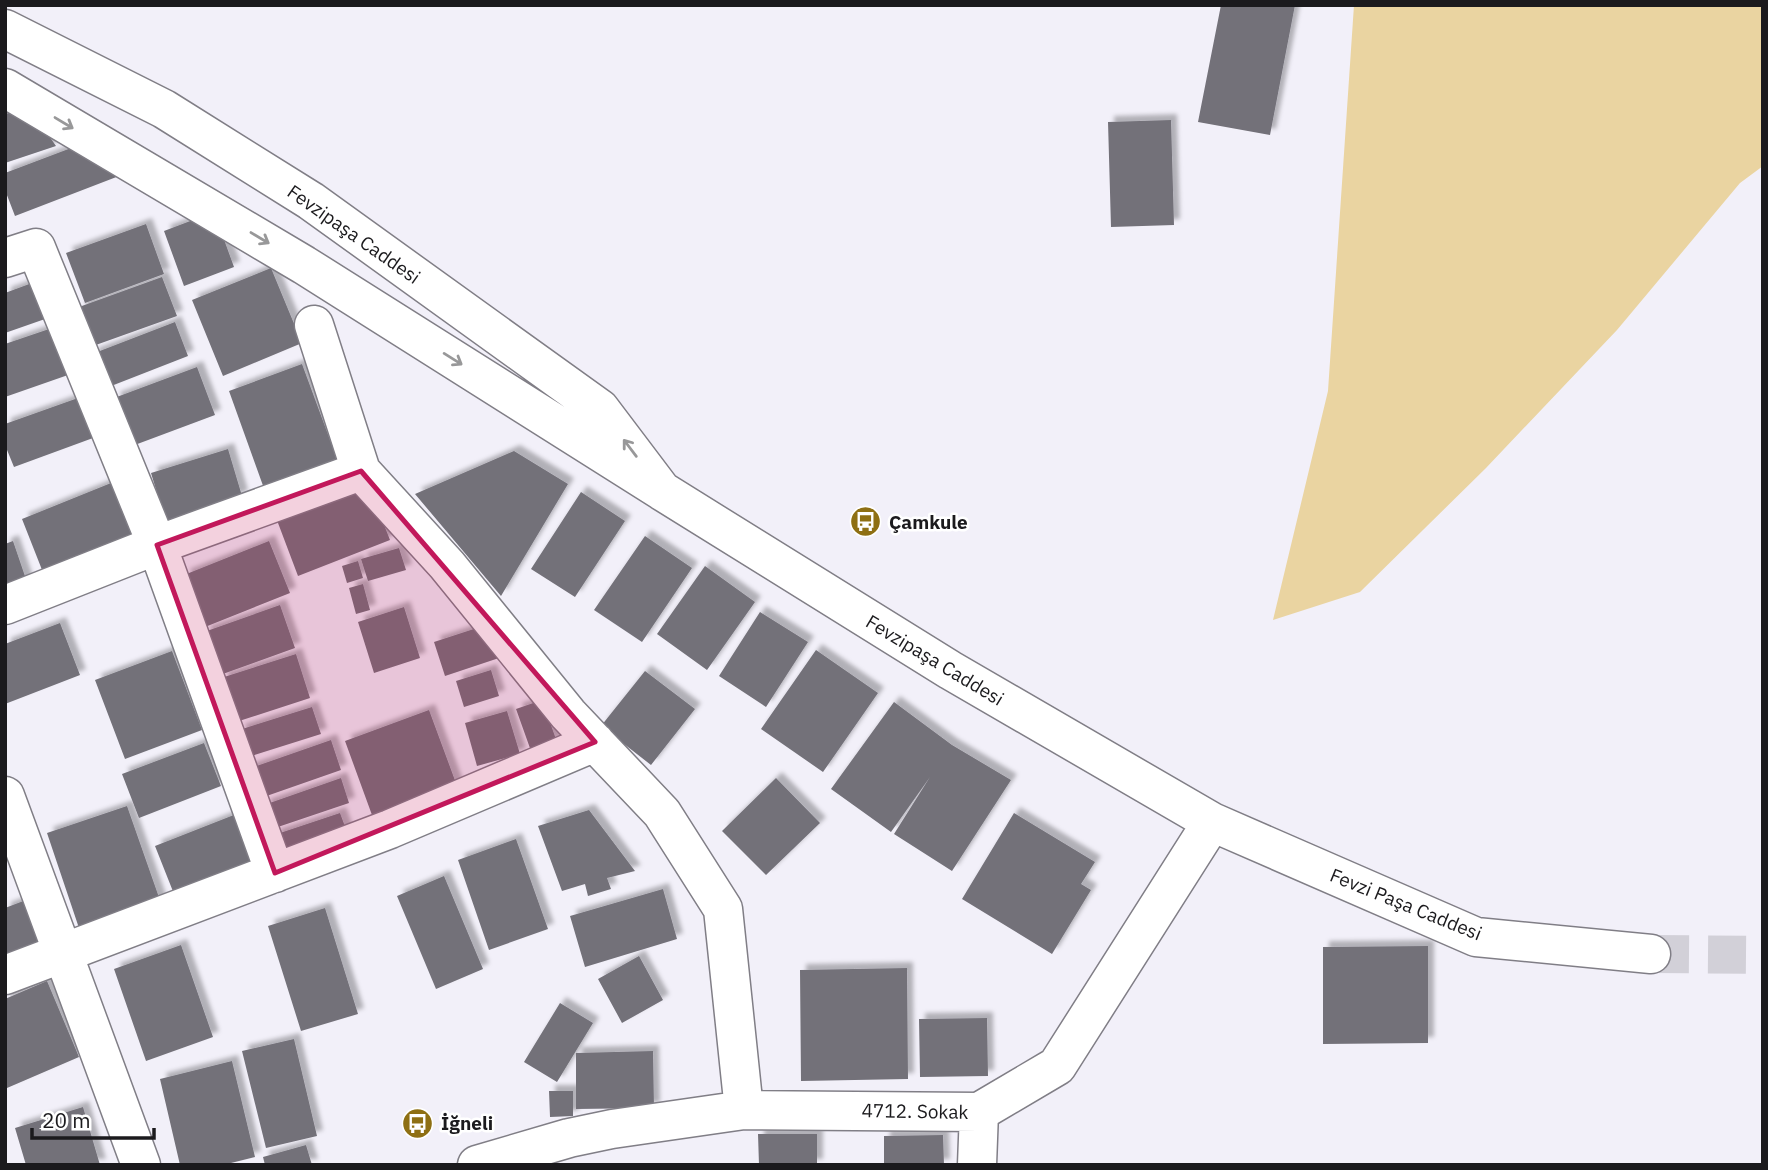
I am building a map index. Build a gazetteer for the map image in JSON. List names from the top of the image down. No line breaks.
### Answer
{"streets":{"street":["Fevzipaşa Caddesi","Fevzi Paşa Caddesi","4712. Sokak"]},"crossings":[["Fevzipaşa Caddesi","Fevzi Paşa Caddesi"],["Fevzipaşa Caddesi","4712. Sokak"],["Fevzi Paşa Caddesi","4712. Sokak"]],"places":{"bus stop":["Çamkule","İğneli"]},"scale_bar":"20 m"}
